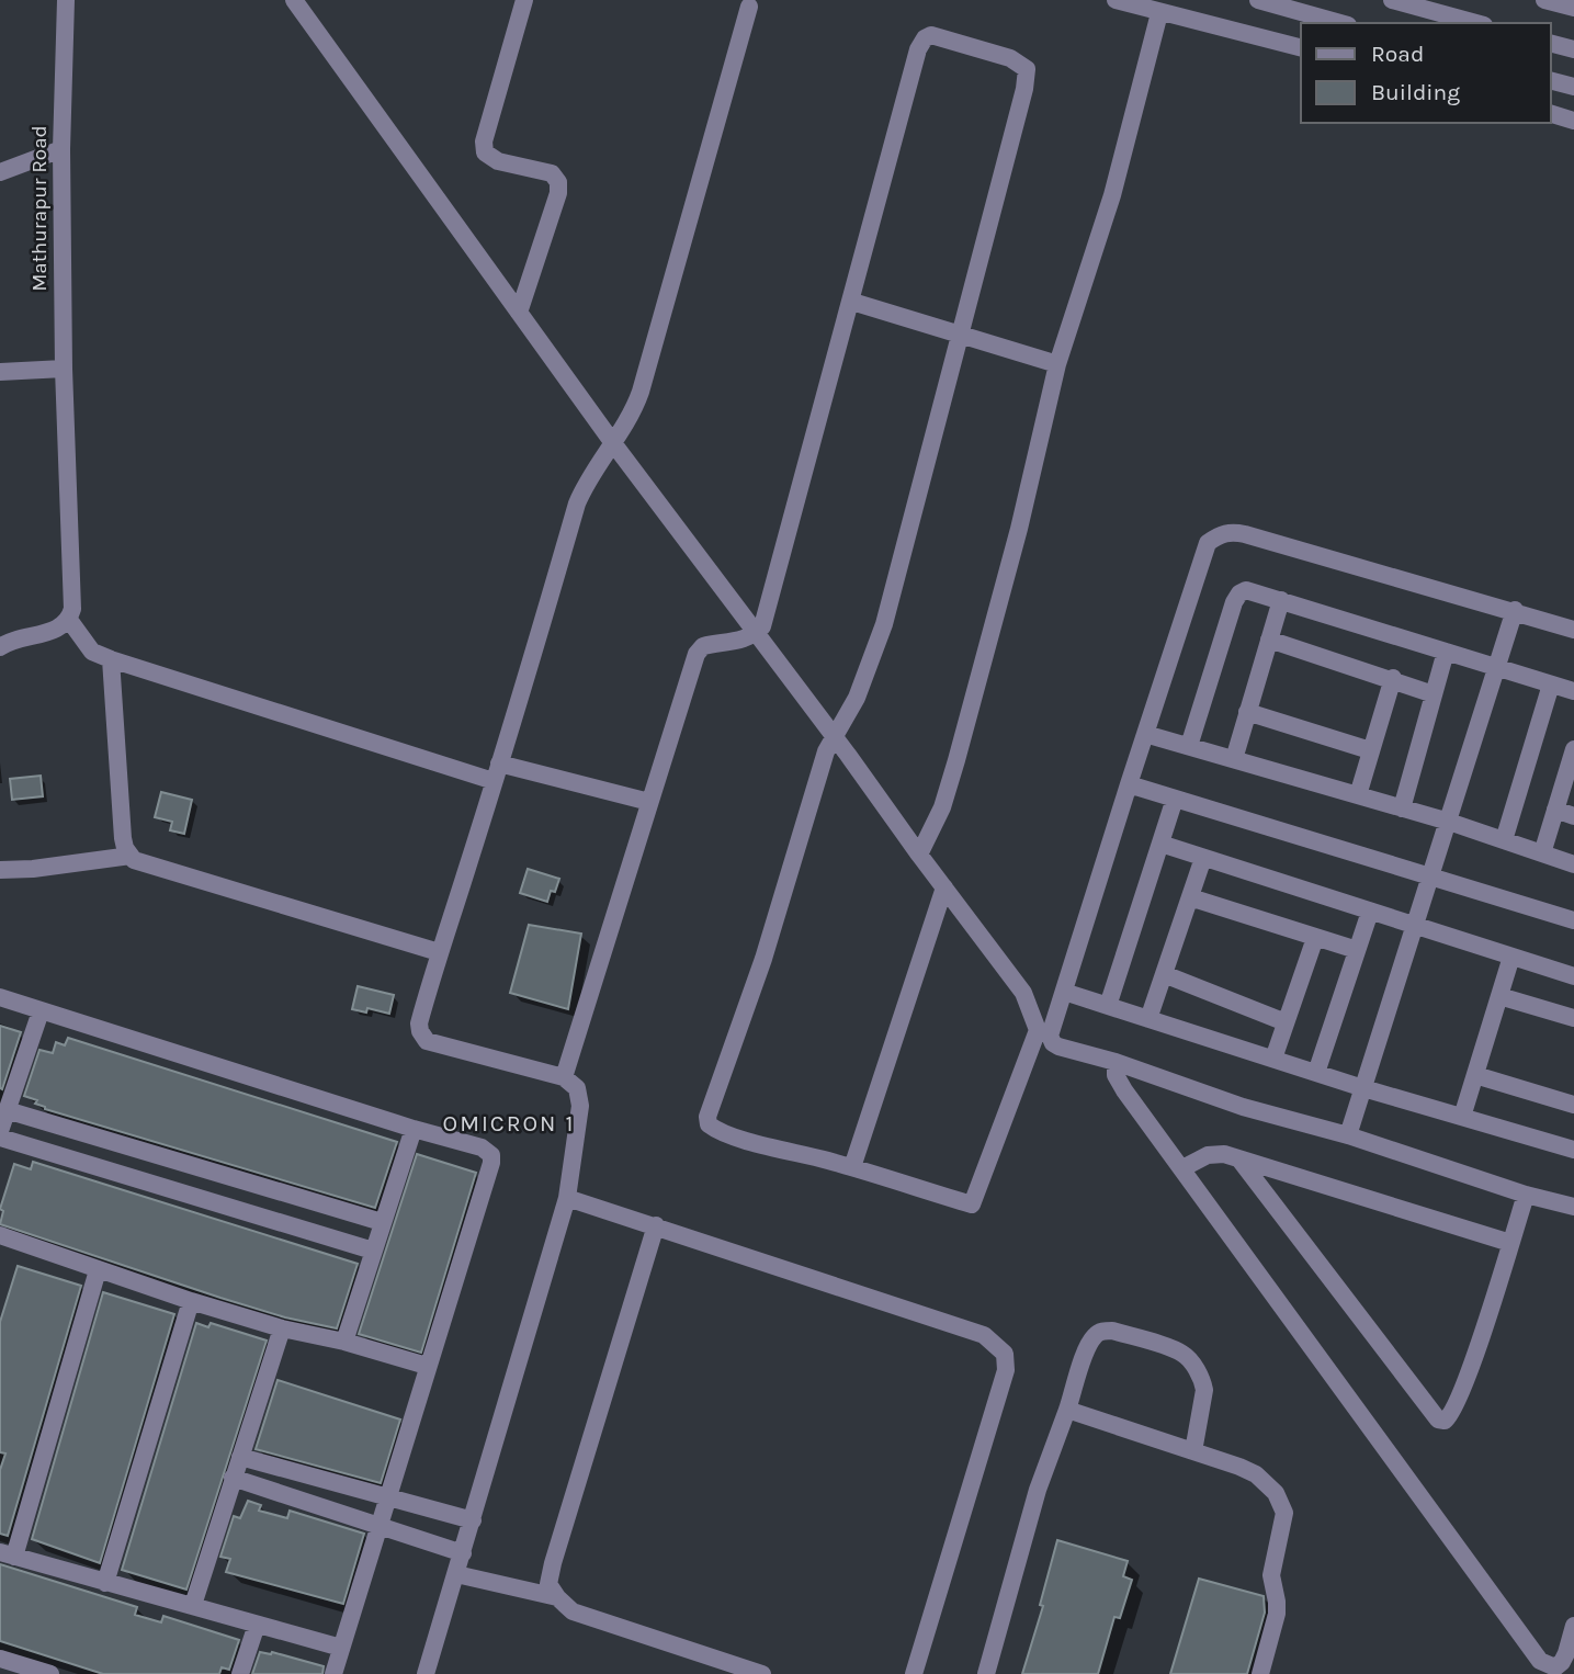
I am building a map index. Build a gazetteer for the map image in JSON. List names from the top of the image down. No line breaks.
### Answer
{"streets":{"street":["Mathurapur Road"]},"districts":["OMICRON 1"],"legend":["Road","Building"]}
